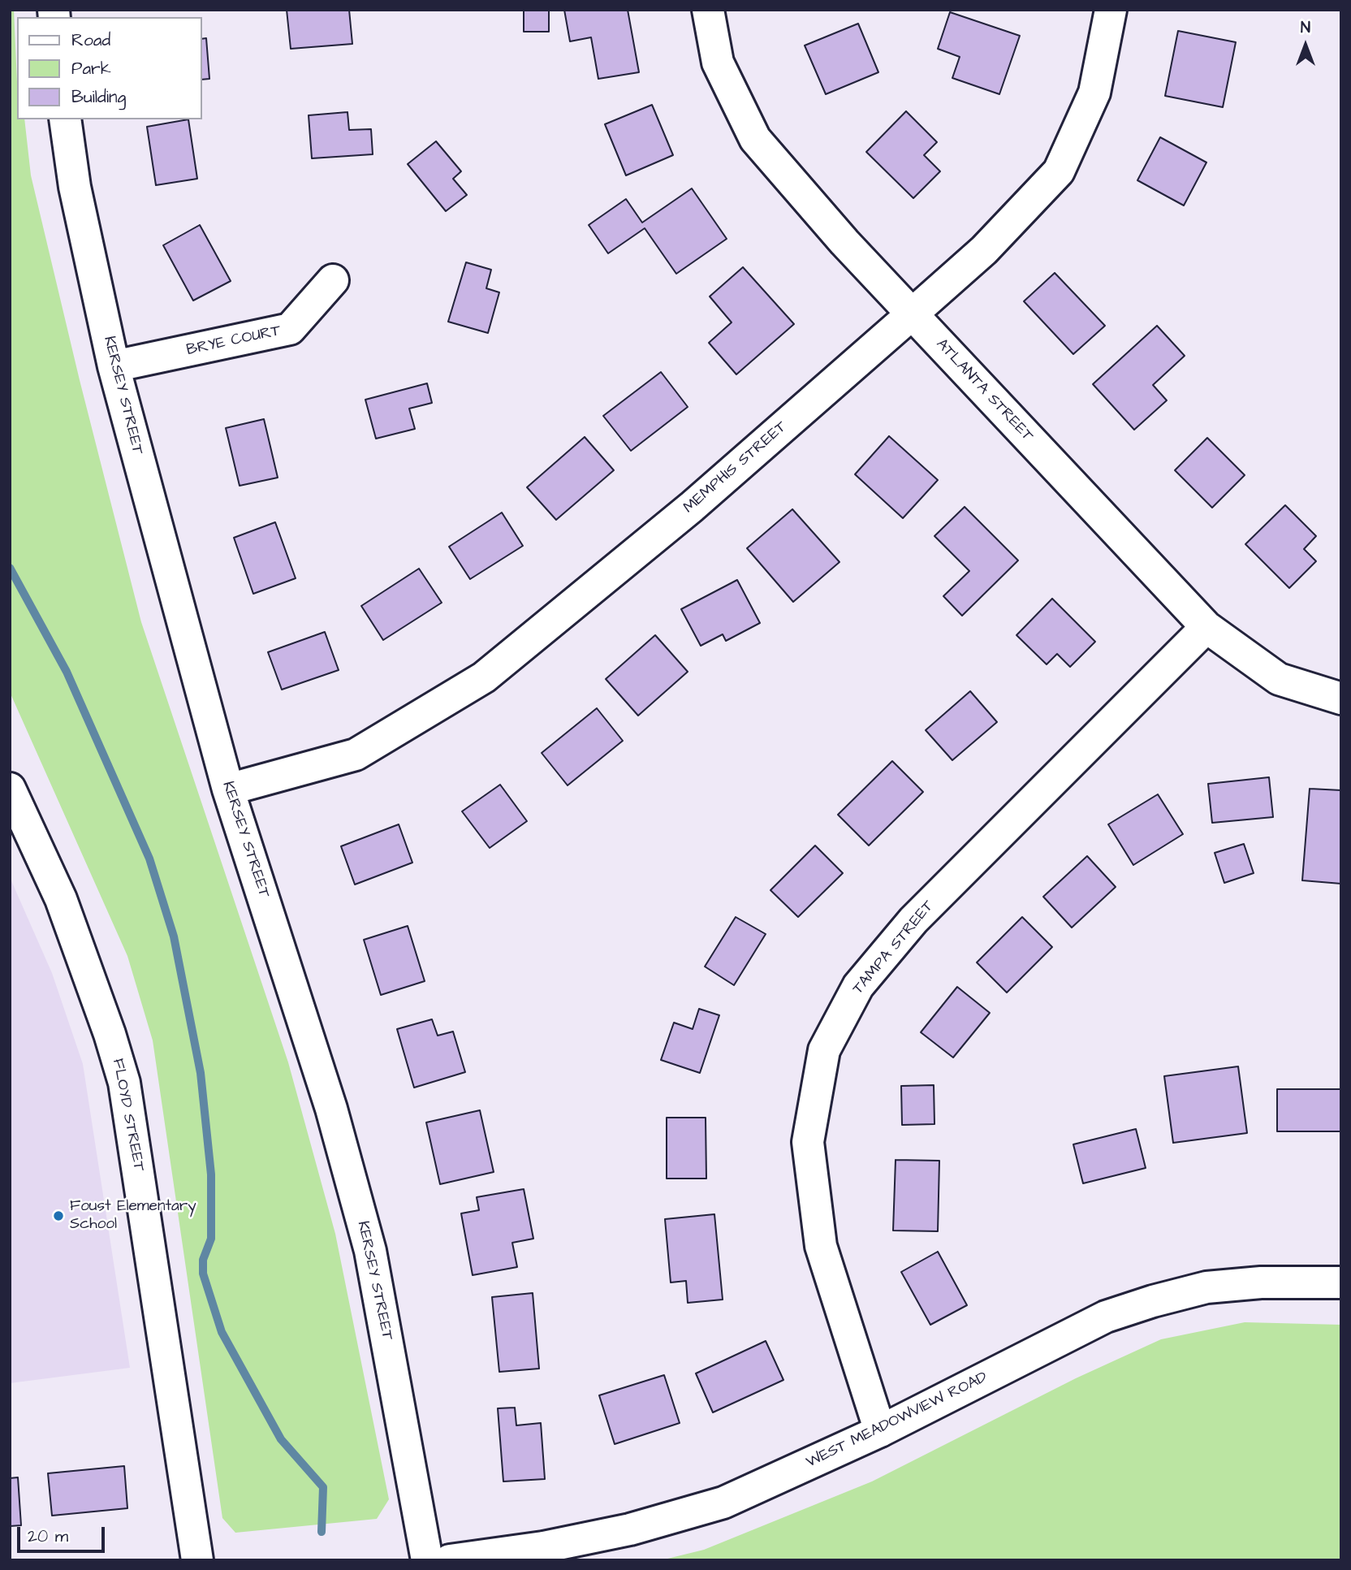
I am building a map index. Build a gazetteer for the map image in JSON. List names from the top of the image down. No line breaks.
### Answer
{"streets":{"street":["BRYE COURT","ATLANTA STREET","KERSEY STREET","MEMPHIS STREET","TAMPA STREET","FLOYD STREET","WEST MEADOWVIEW ROAD"]},"crossings":[["BRYE COURT","KERSEY STREET"],["ATLANTA STREET","MEMPHIS STREET"],["ATLANTA STREET","TAMPA STREET"],["KERSEY STREET","MEMPHIS STREET"],["TAMPA STREET","WEST MEADOWVIEW ROAD"]],"places":["Foust Elementary School"],"legend":["Road","Park","Building"],"scale_bar":"20 m","north":"top"}
